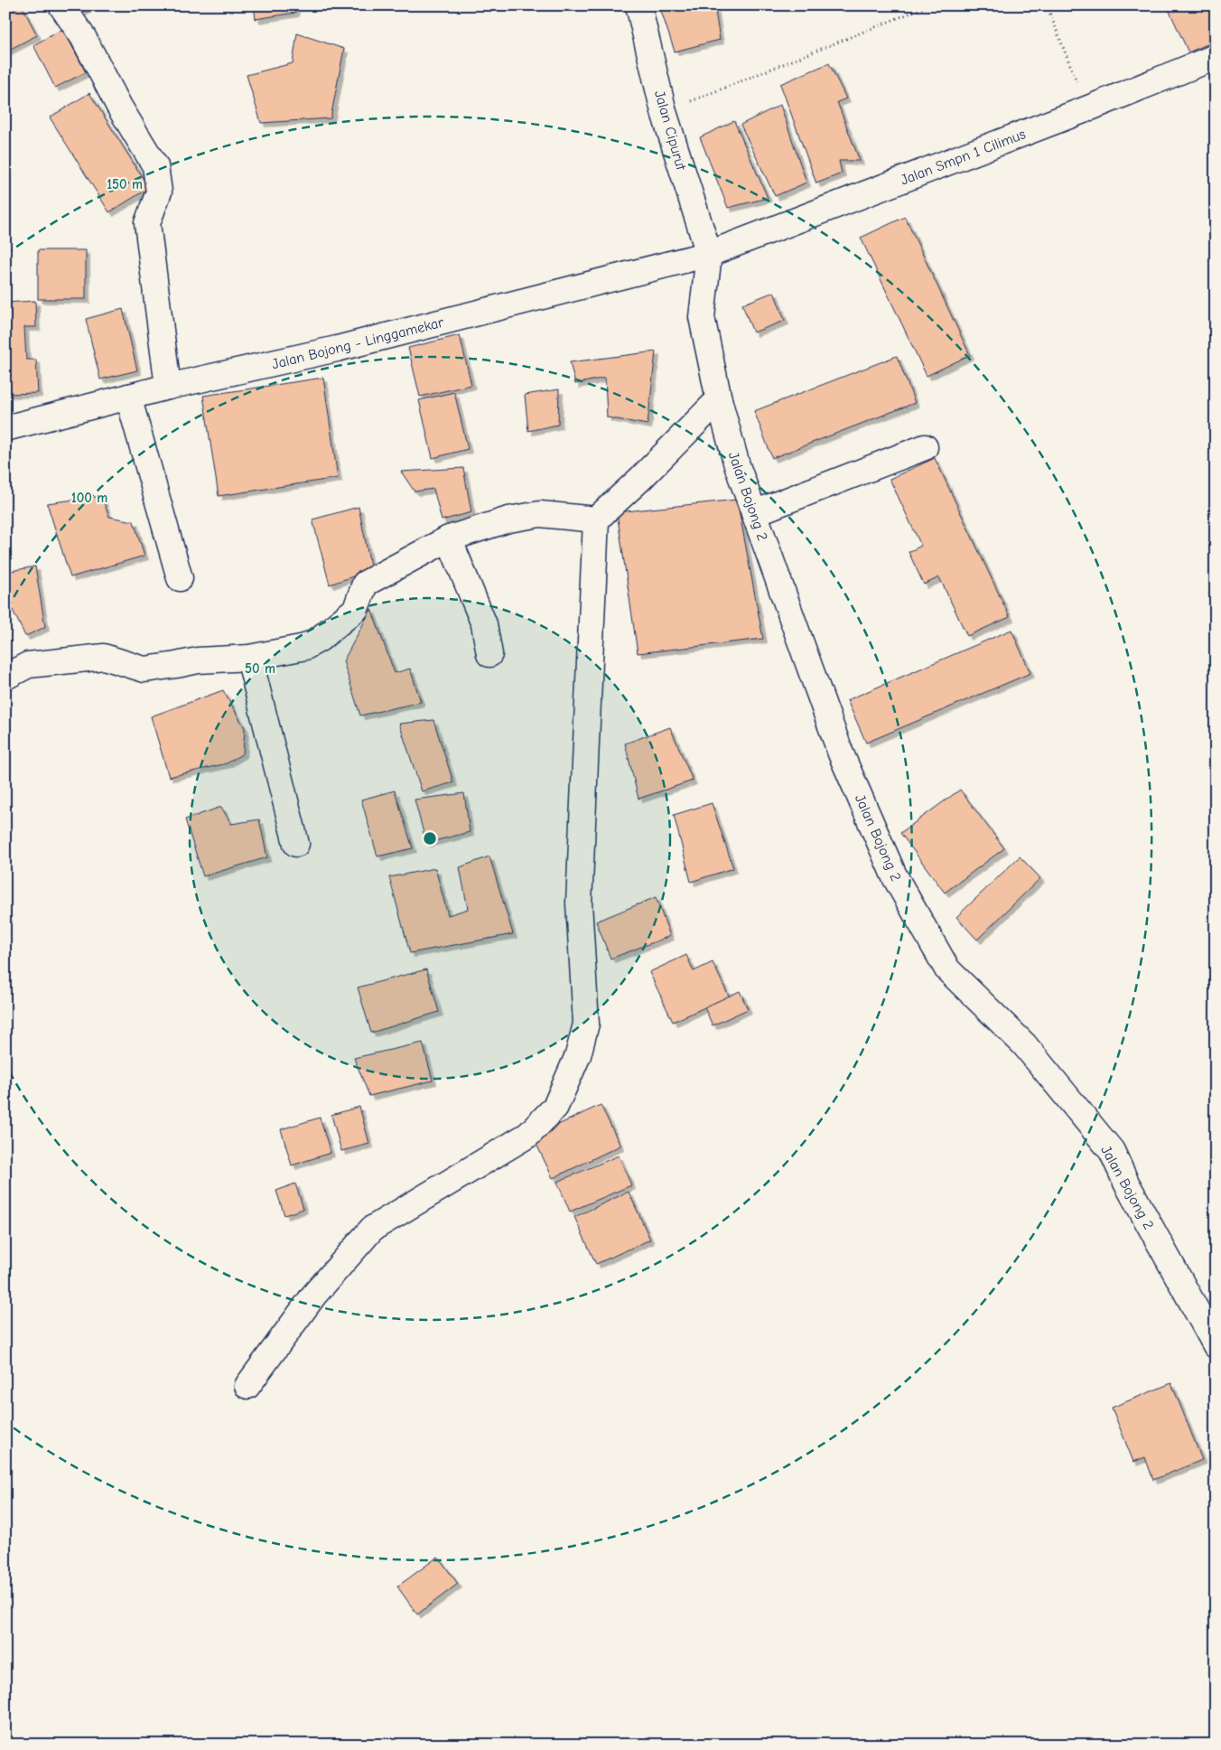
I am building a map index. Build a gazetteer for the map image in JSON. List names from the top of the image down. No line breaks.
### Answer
{"streets":{"street":["Jalan Cipurut","Jalan Smpn 1 Cilimus","Jalan Bojong - Linggamekar","Jalan Bojong 2"]},"crossings":[["Jalan Cipurut","Jalan Smpn 1 Cilimus"],["Jalan Cipurut","Jalan Bojong - Linggamekar"],["Jalan Cipurut","Jalan Bojong 2"],["Jalan Smpn 1 Cilimus","Jalan Bojong - Linggamekar"],["Jalan Smpn 1 Cilimus","Jalan Bojong 2"],["Jalan Bojong - Linggamekar","Jalan Bojong 2"]],"rings":["150 m","100 m","50 m"]}
